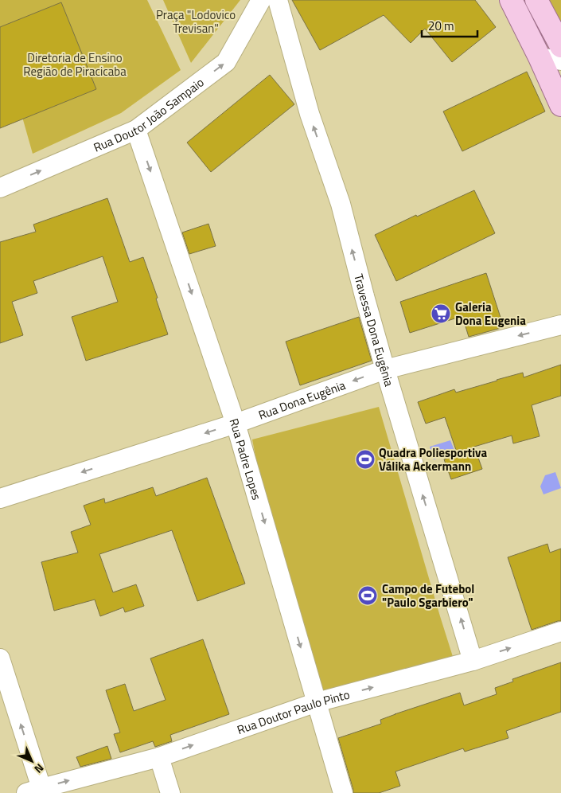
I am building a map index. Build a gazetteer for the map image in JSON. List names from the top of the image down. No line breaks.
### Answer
{"streets":{"street":["Rua Doutor João Sampaio","Travessa Dona Eugênia","Rua Dona Eugênia","Rua Padre Lopes","Rua Doutor Paulo Pinto"]},"crossings":[["Rua Doutor João Sampaio","Rua Padre Lopes"],["Travessa Dona Eugênia","Rua Dona Eugênia"],["Travessa Dona Eugênia","Rua Doutor Paulo Pinto"],["Rua Dona Eugênia","Rua Padre Lopes"],["Rua Padre Lopes","Rua Doutor Paulo Pinto"]],"one_way":["Rua Doutor João Sampaio","Travessa Dona Eugênia","Rua Dona Eugênia","Rua Padre Lopes","Rua Doutor Paulo Pinto"],"parks":["Praça \"Lodovico Trevisan\"","Diretoria de Ensino Região de Piracicaba"],"places":{"supermarket":["Galeria Dona Eugenia"],"sports":["Quadra Poliesportiva Válika Ackermann","Campo de Futebol \"Paulo Sgarbiero\""]},"scale_bar":"20 m","north":"bottom right"}
